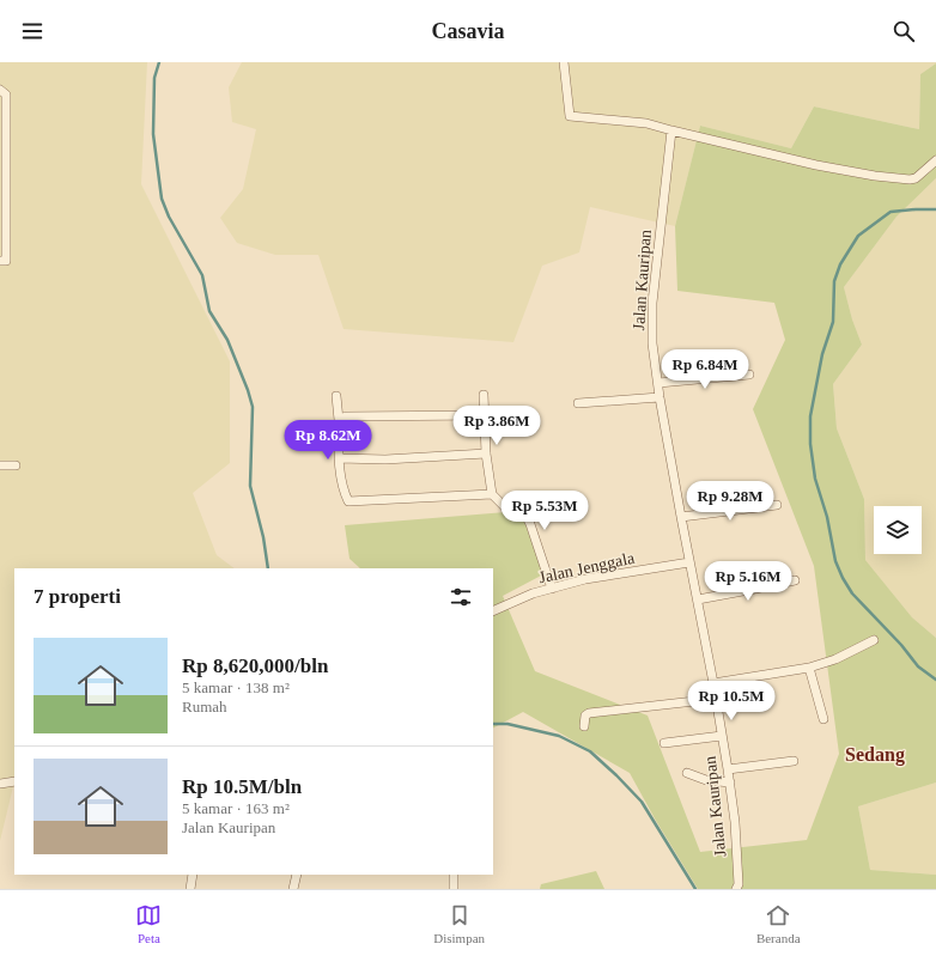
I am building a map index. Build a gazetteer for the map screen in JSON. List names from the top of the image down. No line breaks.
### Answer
{"streets":{"street":["Jalan Kauripan","Jalan Jenggala"]},"crossings":[["Jalan Kauripan","Jalan Jenggala"]],"districts":["Sedang"],"page":{"header":"Casavia","price":["Rp 6.84M","Rp 3.86M","Rp 8.62M","Rp 9.28M","Rp 5.53M","Rp 5.16M","Rp 10.5M"],"heading":"7 properti","list":[{"name":"Rp 8,620,000/bln","note":"5 kamar · 138 m² · Rumah"},{"name":"Rp 10.5M/bln","note":"5 kamar · 163 m² · Jalan Kauripan"}],"tabs":["Peta","Disimpan","Beranda"]}}
